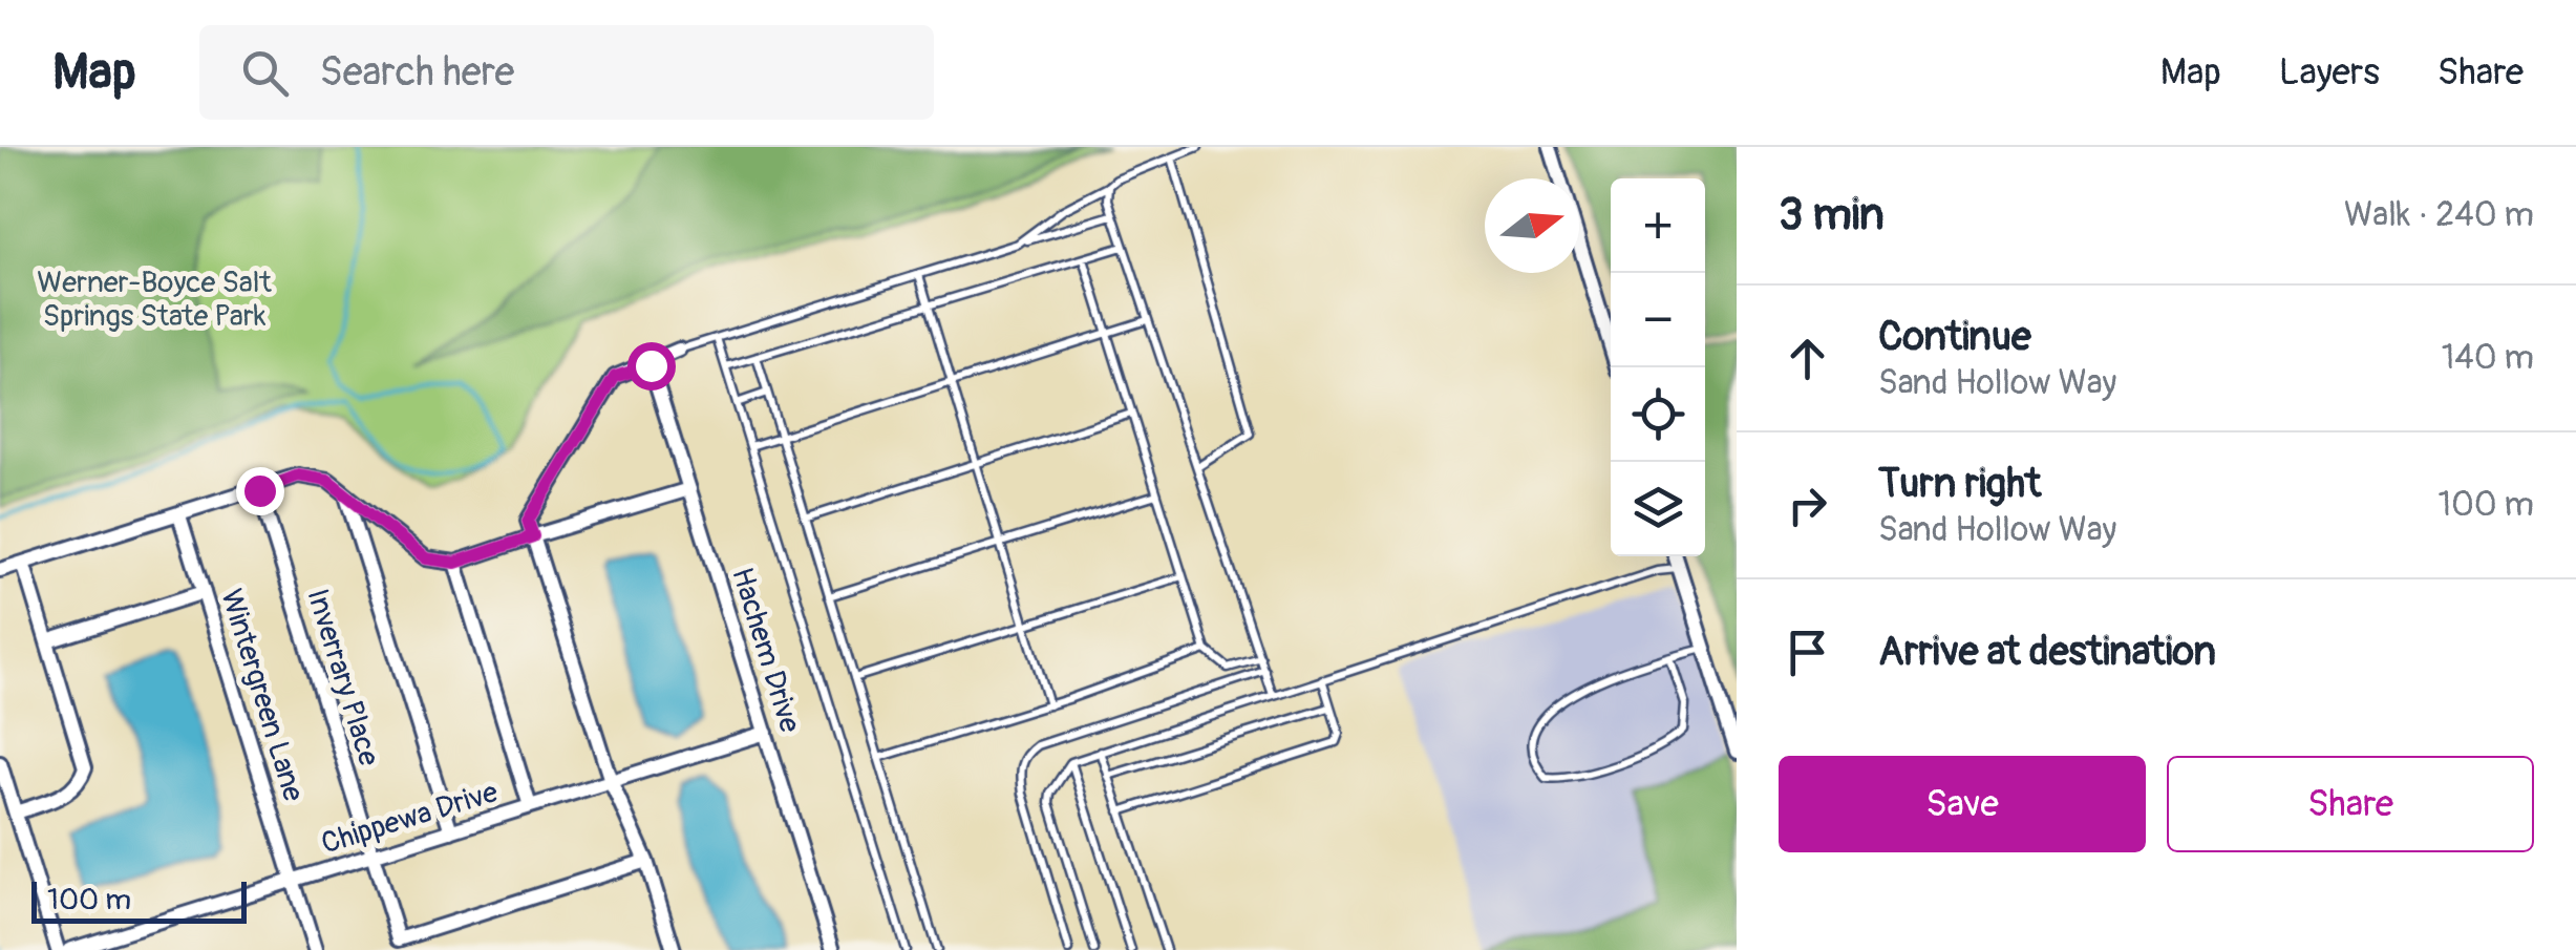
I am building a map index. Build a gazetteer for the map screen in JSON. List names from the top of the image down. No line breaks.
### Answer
{"streets":{"street":["Hachem Drive","Inverrary Place","Wintergreen Lane","Chippewa Drive"]},"crossings":[["Hachem Drive","Chippewa Drive"],["Inverrary Place","Chippewa Drive"],["Wintergreen Lane","Chippewa Drive"]],"parks":["Werner-Boyce Salt Springs State Park"],"scale_bar":"100 m","north":"right","page":{"header":"Map","search":"Search here","nav":["Map","Layers","Share"],"heading":["3 min","Walk · 240 m"],"map_buttons":["+","−"],"list":[["Continue","Sand Hollow Way","140 m"],["Turn right","Sand Hollow Way","100 m"],"Arrive at destination"],"buttons":["Save","Share"],"scale":"100 m"}}
